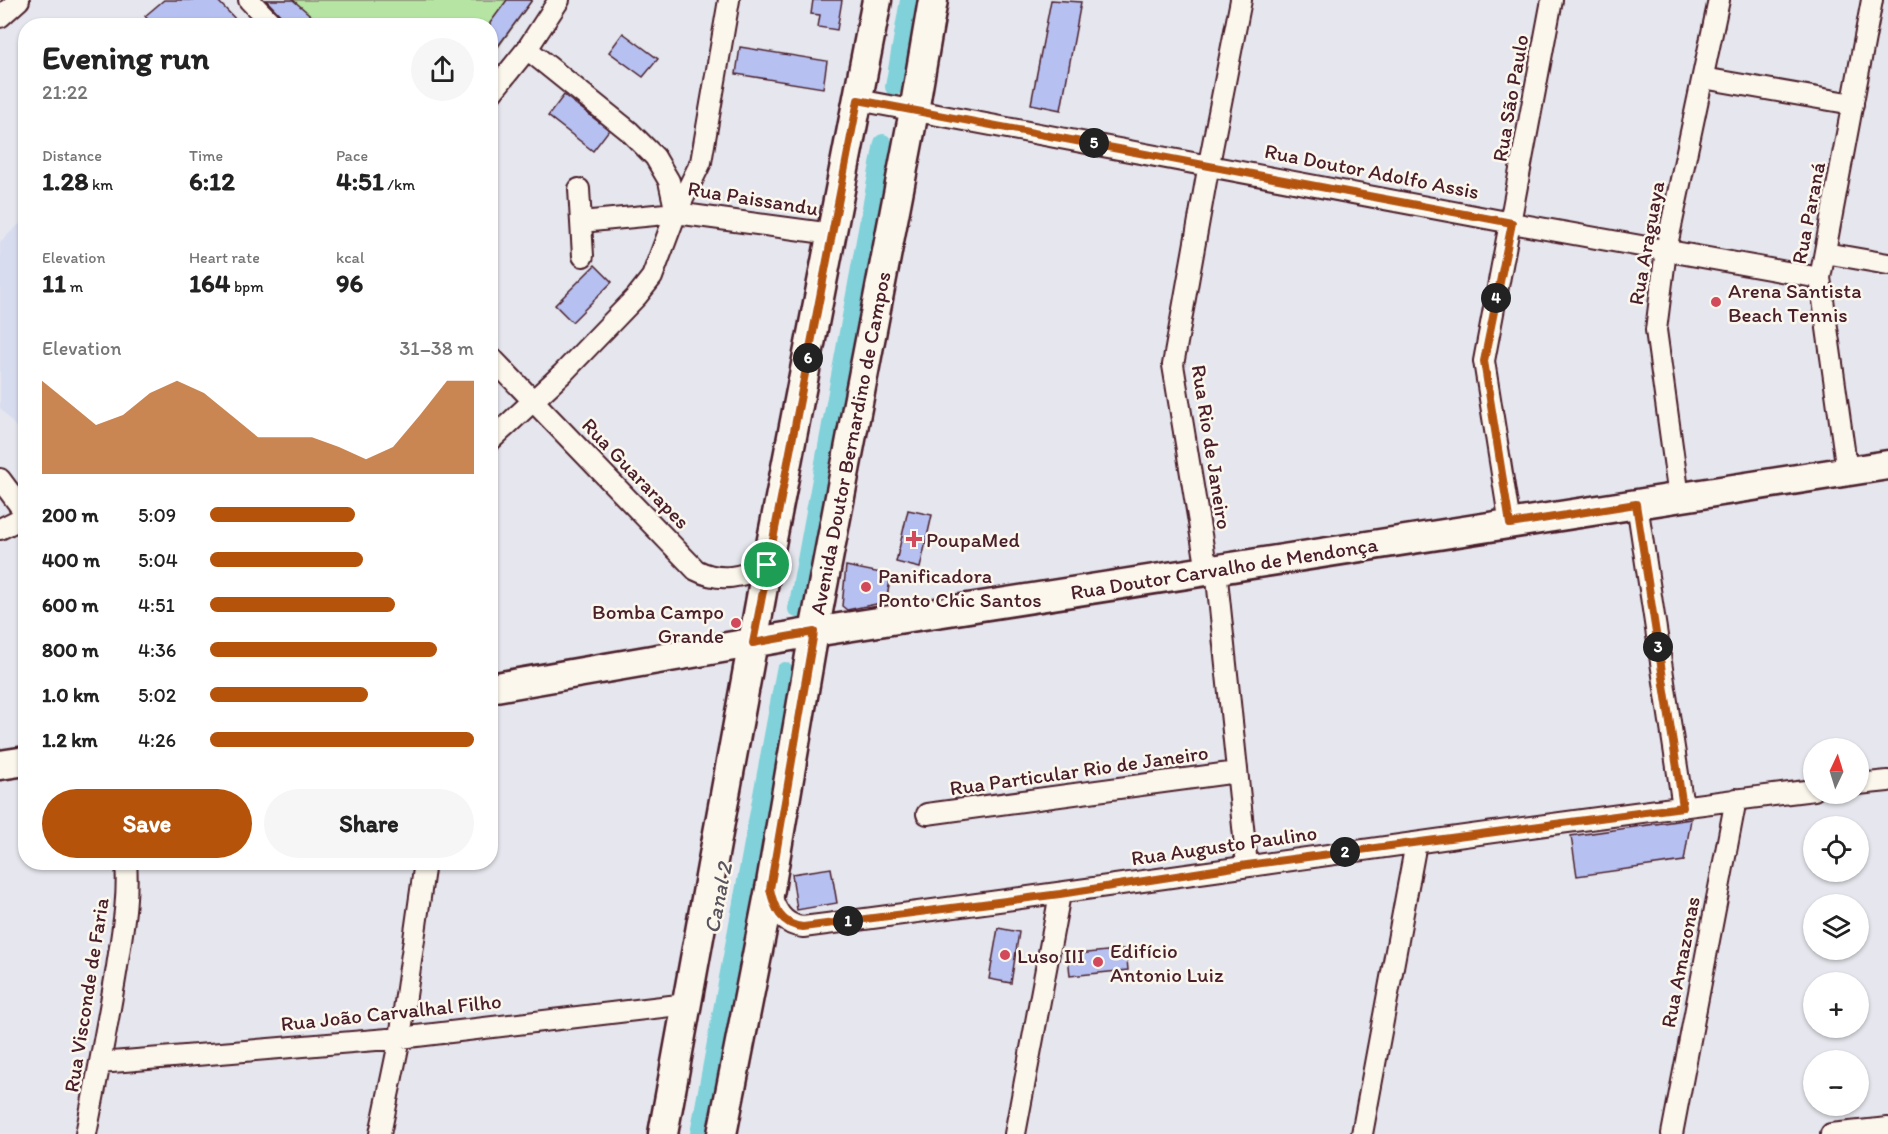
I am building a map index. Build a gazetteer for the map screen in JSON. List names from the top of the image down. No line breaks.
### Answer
{"streets":{"main road":["Avenida Doutor Bernardino de Campos","Rua Doutor Carvalho de Mendonça"],"street":["Rua São Paulo","Rua Doutor Adolfo Assis","Rua Paissandu","Rua Paraná","Rua Araguaya","Rua Rio de Janeiro","Rua Guararapes","Rua Particular Rio de Janeiro","Rua Augusto Paulino","Rua Amazonas","Rua Visconde de Faria","Rua João Carvalhal Filho"]},"crossings":[["Rua São Paulo","Rua Doutor Adolfo Assis"],["Rua São Paulo","Rua Doutor Carvalho de Mendonça"],["Rua Doutor Adolfo Assis","Rua Paraná"],["Rua Doutor Adolfo Assis","Rua Araguaya"],["Rua Doutor Adolfo Assis","Avenida Doutor Bernardino de Campos"],["Rua Doutor Adolfo Assis","Rua Rio de Janeiro"],["Rua Paraná","Rua Doutor Carvalho de Mendonça"],["Rua Araguaya","Rua Doutor Carvalho de Mendonça"],["Avenida Doutor Bernardino de Campos","Rua Doutor Carvalho de Mendonça"],["Avenida Doutor Bernardino de Campos","Rua Augusto Paulino"],["Rua Rio de Janeiro","Rua Doutor Carvalho de Mendonça"],["Rua Rio de Janeiro","Rua Particular Rio de Janeiro"],["Rua Rio de Janeiro","Rua Augusto Paulino"],["Rua Augusto Paulino","Rua Amazonas"],["Rua Visconde de Faria","Rua João Carvalhal Filho"]],"water":["Canal 2"],"places":{"other":["Arena Santista Beach Tennis","Panificadora Ponto Chic Santos","Bomba Campo Grande","Luso III","Edifício Antonio Luiz"],"health":["PoupaMed"]},"north":"top","page":{"heading":["Evening run","21:22"],"stats":[["Distance","1.28 km"],["Time","6:12"],["Pace","4:51 /km"],["Elevation","11 m"],["Heart rate","164 bpm"],["kcal","96"]],"pins":["5","4","6","3","2","1"],"chart":["Elevation","31–38 m"],"list":[{"name":"200 m","note":"5:09"},{"name":"400 m","note":"5:04"},{"name":"600 m","note":"4:51"},{"name":"800 m","note":"4:36"},{"name":"1.0 km","note":"5:02"},{"name":"1.2 km","note":"4:26"}],"map_buttons":["+","−"],"buttons":["Save","Share"]}}
